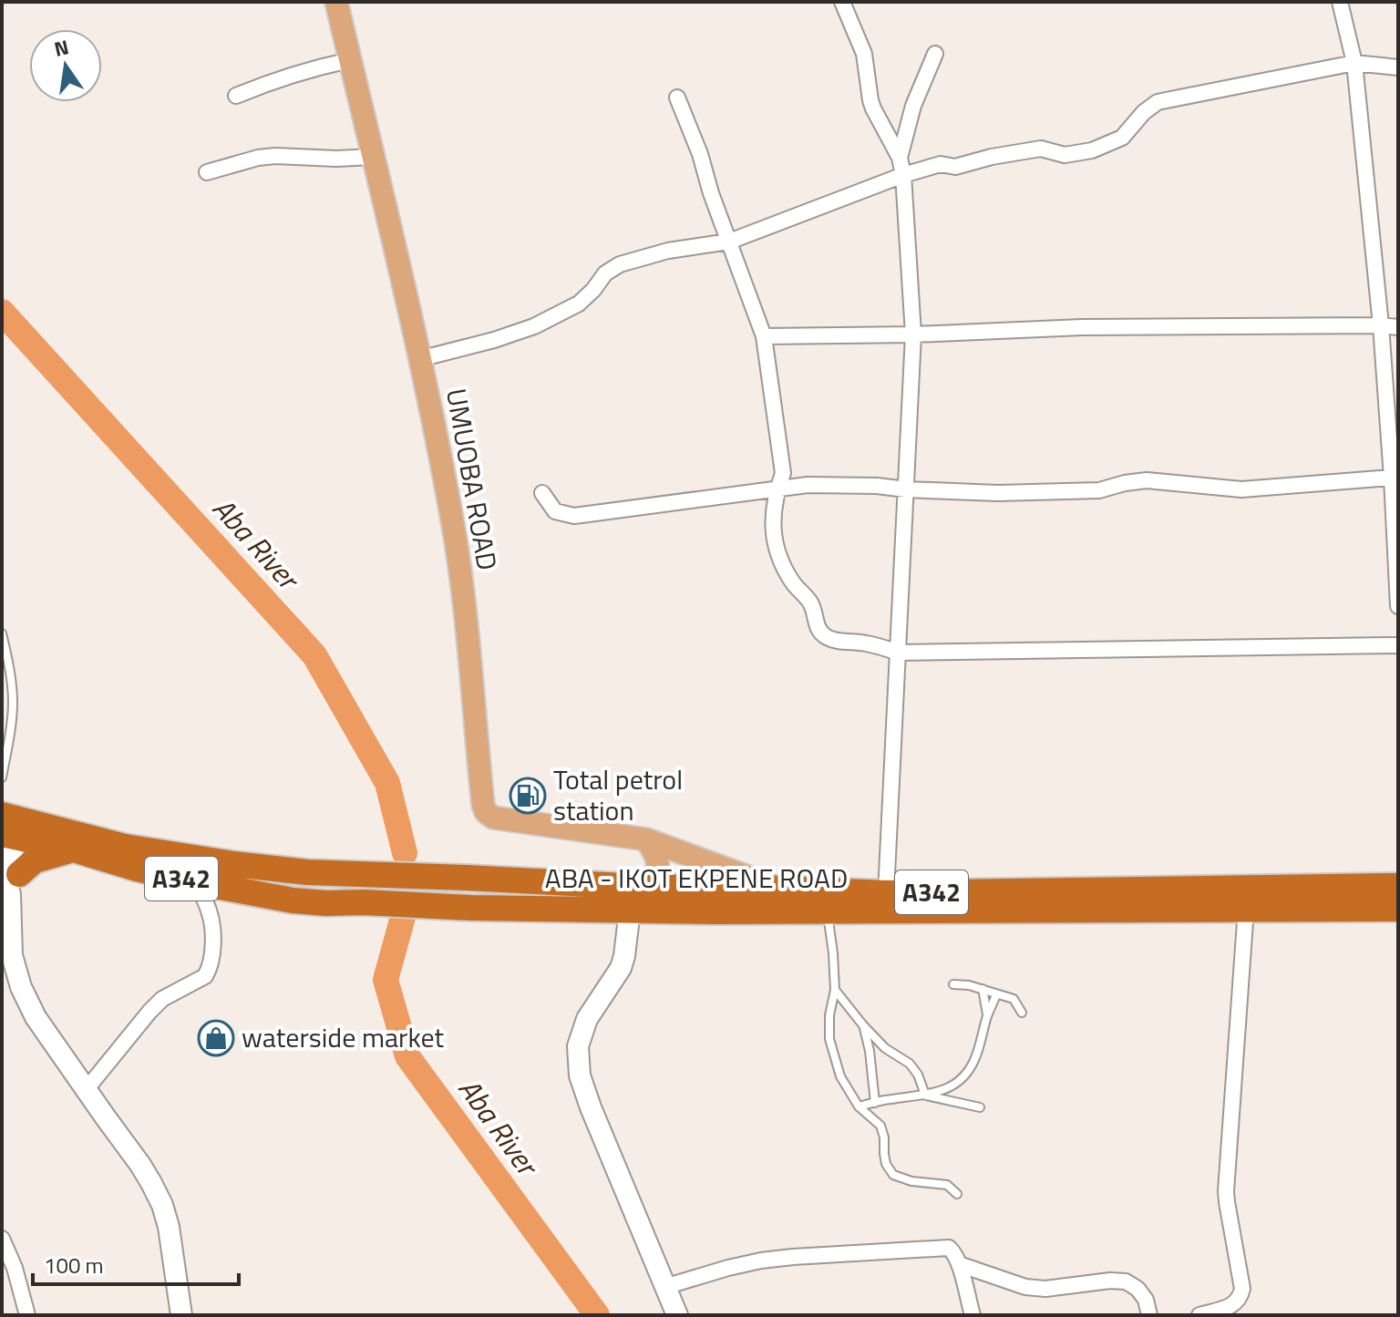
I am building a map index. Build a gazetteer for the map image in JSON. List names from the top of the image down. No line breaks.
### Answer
{"streets":{"highway":["A342","ABA - IKOT EKPENE ROAD"],"main road":["UMUOBA ROAD"]},"crossings":[["UMUOBA ROAD","ABA - IKOT EKPENE ROAD"]],"water":["Aba River"],"places":{"fuel station":["Total petrol station"],"shop":["waterside market"]},"scale_bar":"100 m","north":"top"}
